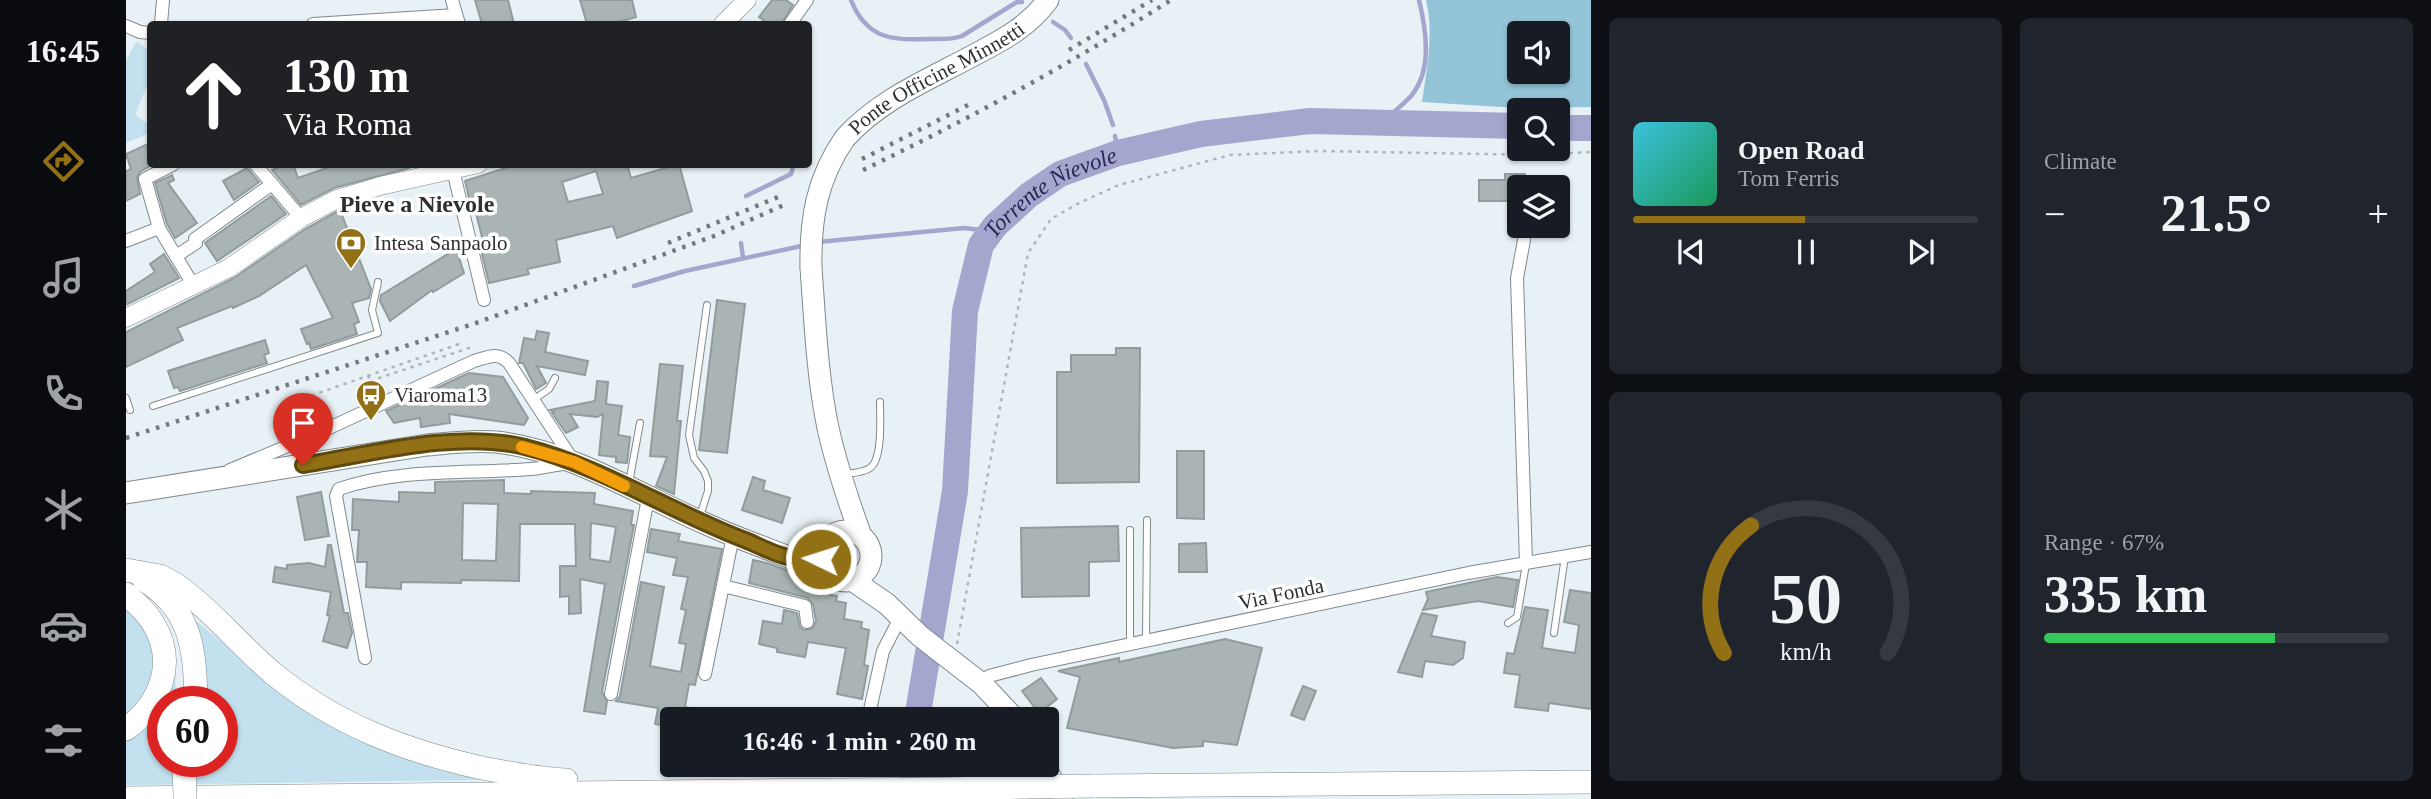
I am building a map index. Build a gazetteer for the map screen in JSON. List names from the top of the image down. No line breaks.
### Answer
{"streets":{"main road":["Ponte Officine Minnetti"],"street":["Via Fonda"]},"districts":["Pieve a Nievole"],"water":["Torrente Nievole"],"places":{"bank":["Intesa Sanpaolo"],"bus stop":["Viaroma13"]},"page":{"tabs":"16:45","tile":["Climate",["Range · 67%","335 km"]],"turn":["130 m","Via Roma"],"song":["Open Road","Tom Ferris"],"heat":["−","21.5°","+"],"limit":"60","trip":"16:46 · 1 min · 260 m","gauge":["50","km/h"]}}
